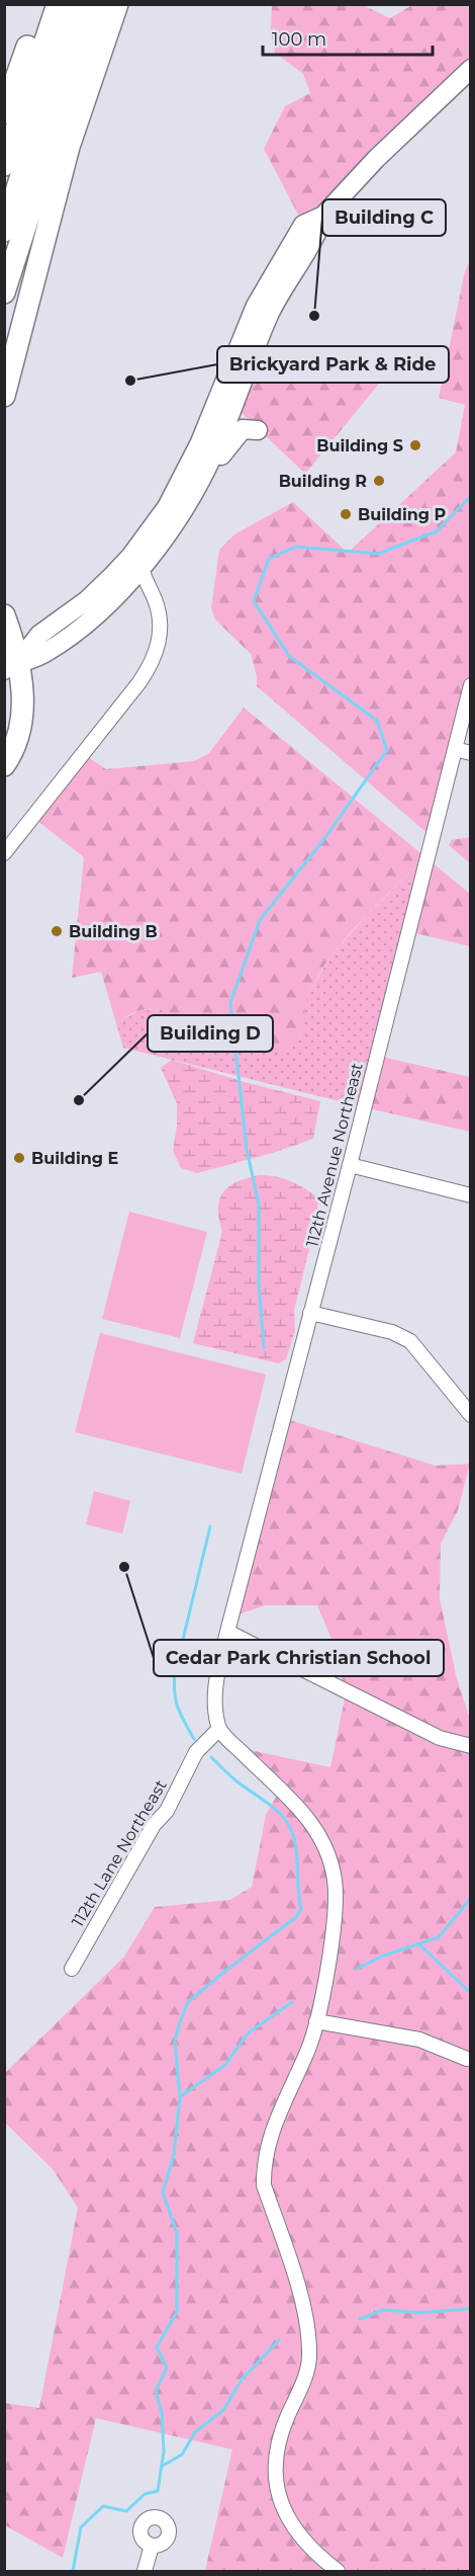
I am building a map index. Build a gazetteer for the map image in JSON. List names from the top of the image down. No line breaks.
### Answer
{"streets":{"street":["112th Avenue Northeast","112th Lane Northeast"]},"crossings":[["112th Avenue Northeast","112th Lane Northeast"]],"places":["Building C","Brickyard Park & Ride","Building S","Building R","Building P","Building B","Building D","Building E","Cedar Park Christian School"],"scale_bar":"100 m"}
